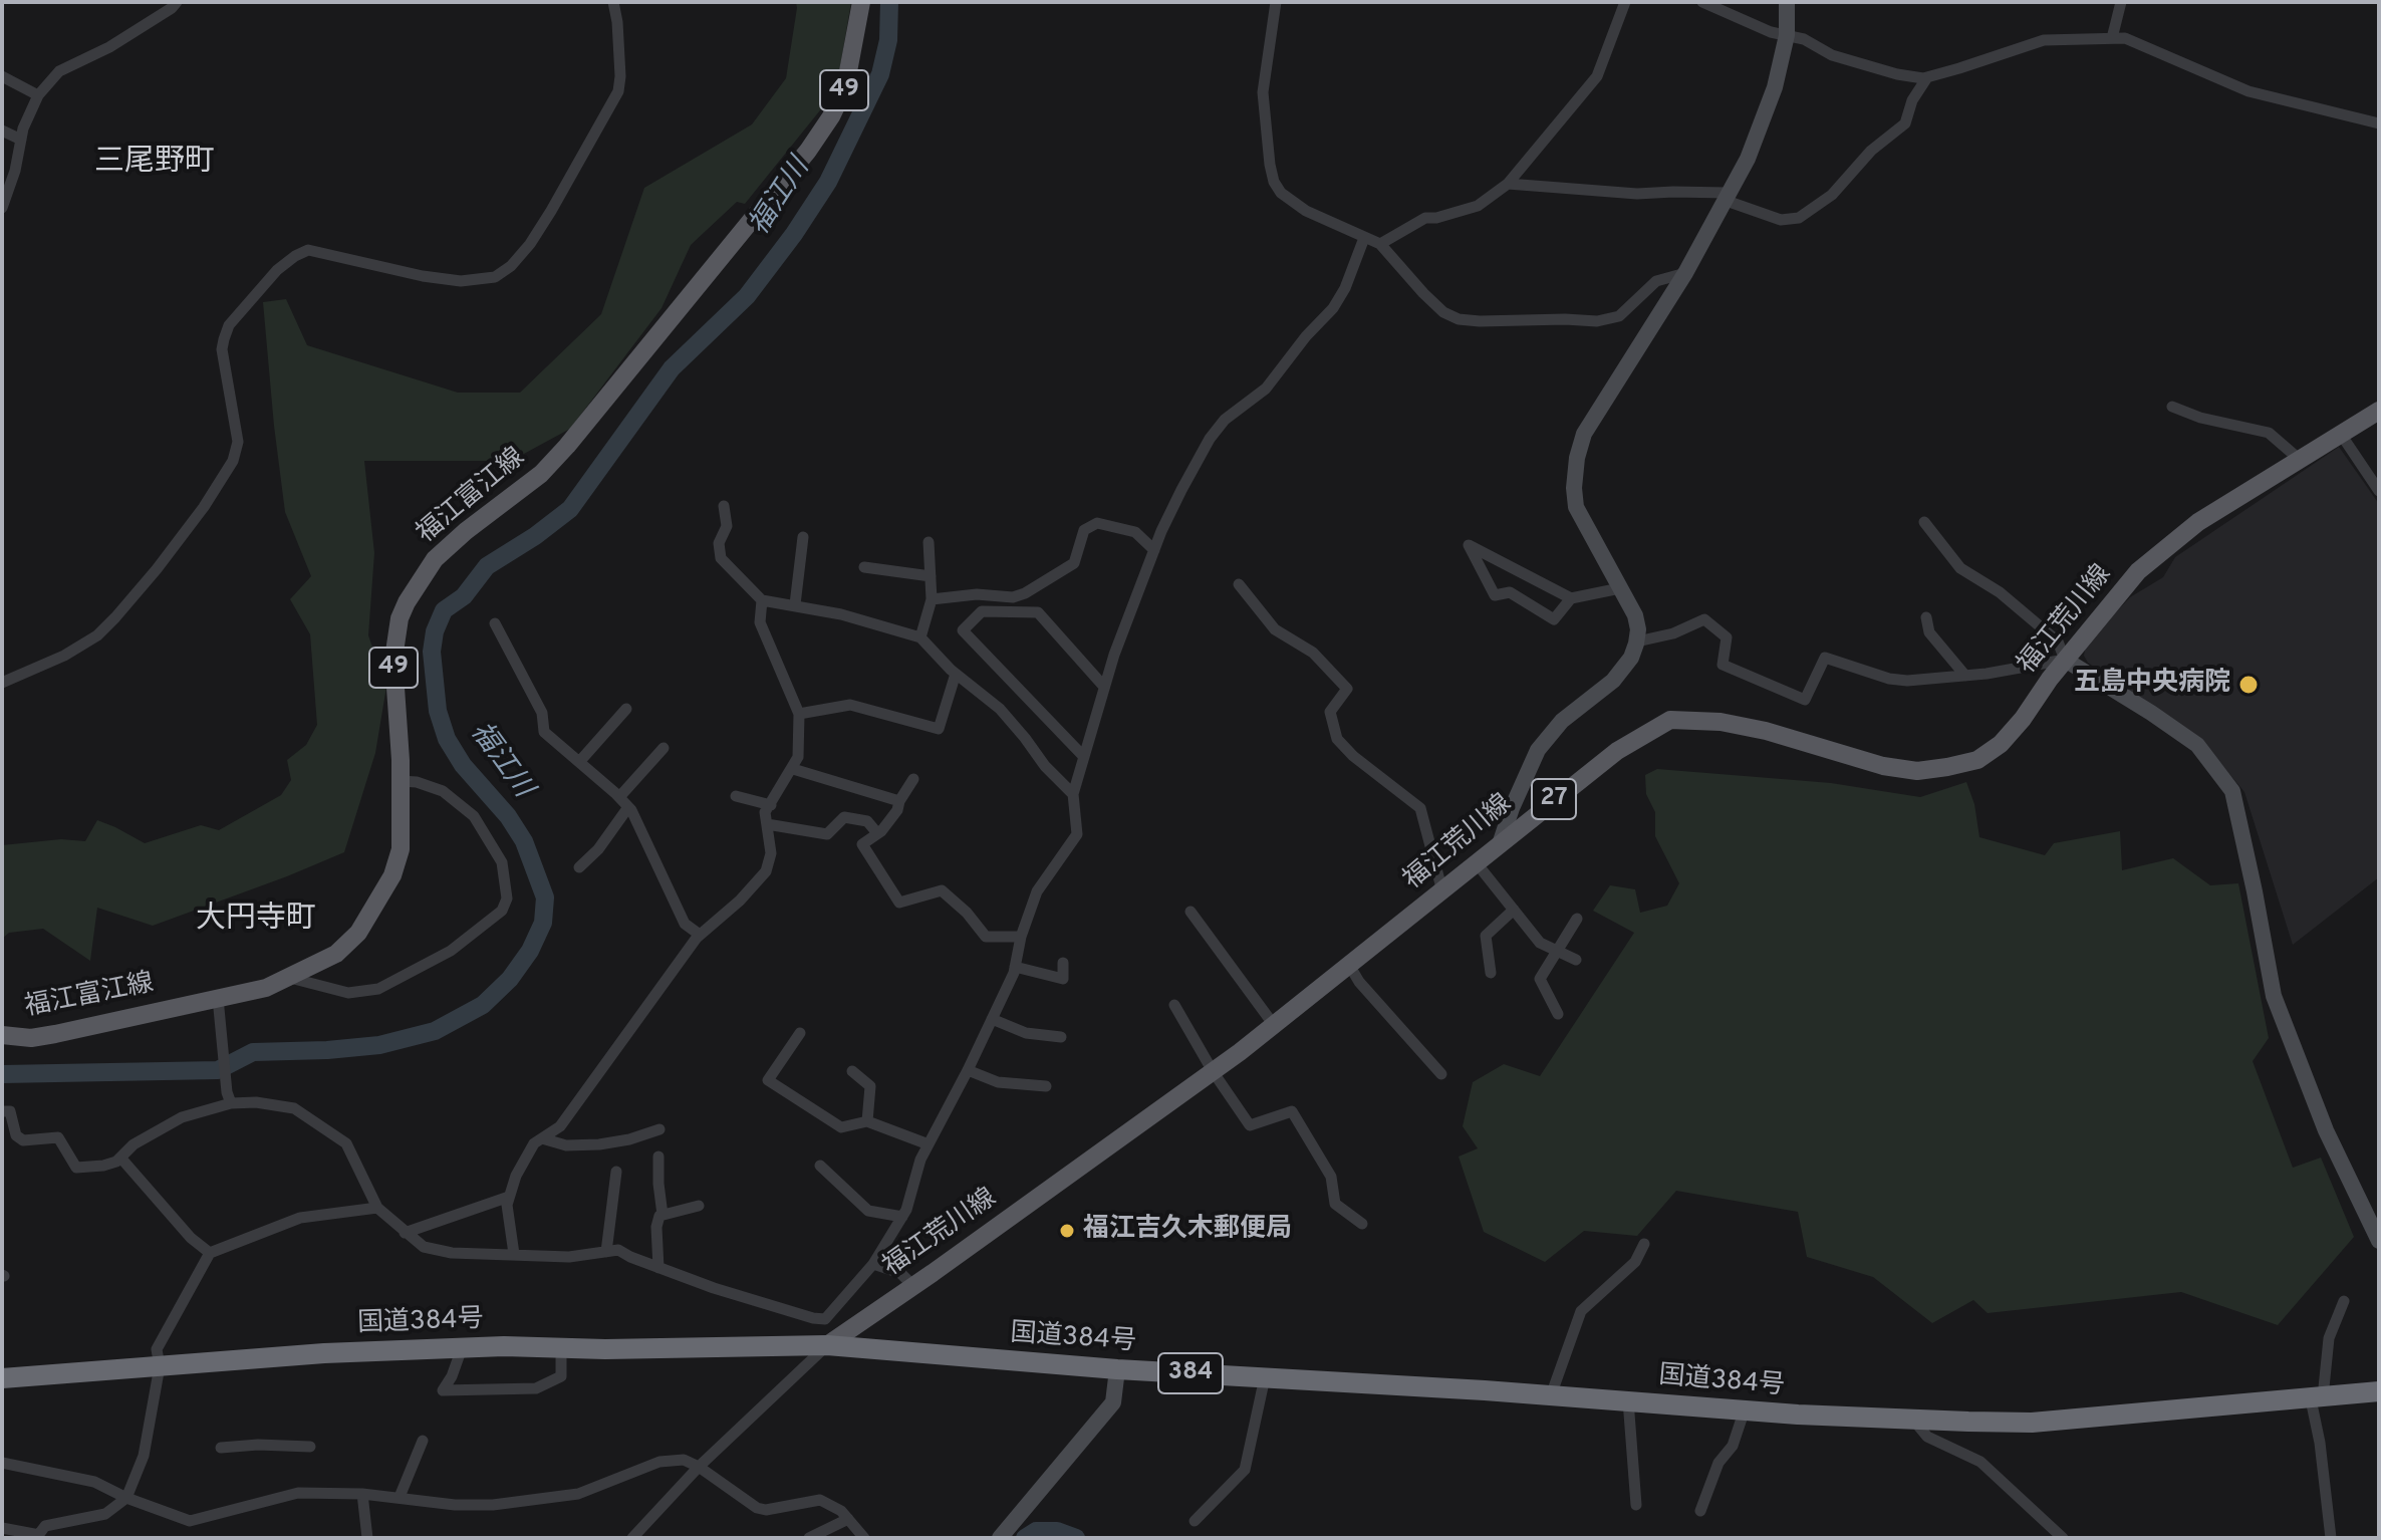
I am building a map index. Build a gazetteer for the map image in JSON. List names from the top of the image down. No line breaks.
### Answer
{"streets":{"highway":["国道384号","384"],"main road":["49","福江富江線","福江荒川線","27"]},"crossings":[["福江荒川線","国道384号"]],"districts":["三尾野町","大円寺町"],"water":["福江川"],"places":["五島中央病院","福江吉久木郵便局"]}
